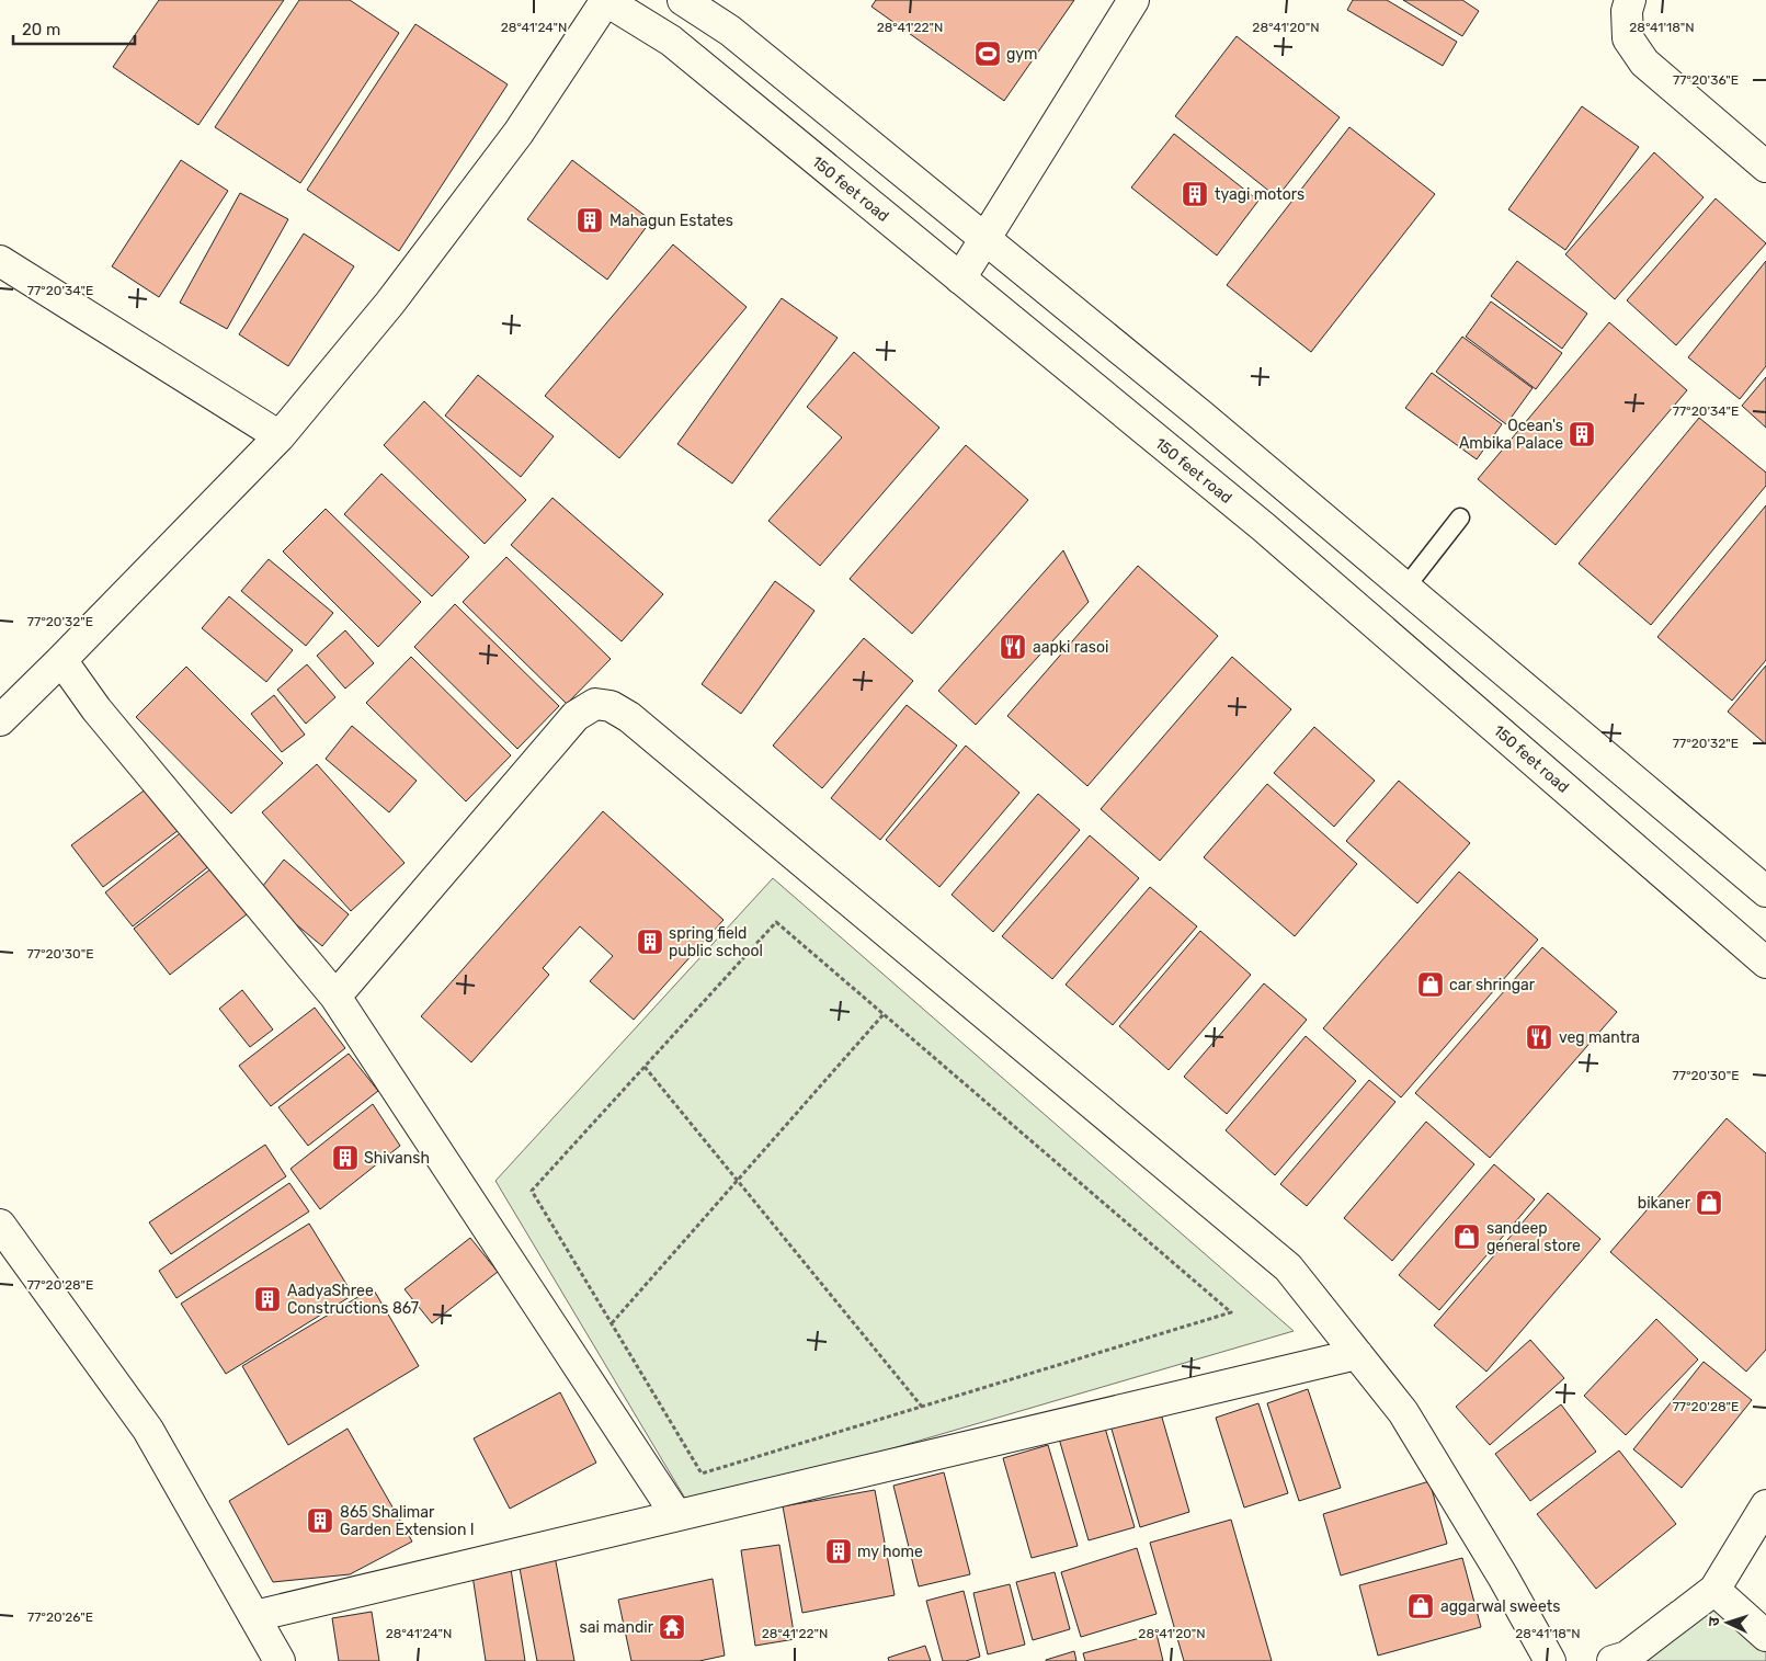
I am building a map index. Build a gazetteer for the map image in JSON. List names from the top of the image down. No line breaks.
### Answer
{"streets":{"street":["150 feet road"]},"places":{"sports":["gym"],"building":["tyagi motors","Mahagun Estates","Ocean's Ambika Palace","spring field public school","Shivansh","AadyaShree Constructions 867","865 Shalimar Garden Extension I","my home"],"restaurant":["aapki rasoi","veg mantra"],"shop":["car shringar","bikaner","sandeep general store","aggarwal sweets"],"temple":["sai mandir"]},"scale_bar":"20 m","north":"left","coordinates":["28°41'24\"N","28°41'22\"N","28°41'20\"N","28°41'18\"N","77°20'36\"E","77°20'34\"E","77°20'32\"E","77°20'30\"E","77°20'28\"E","77°20'26\"E"]}
